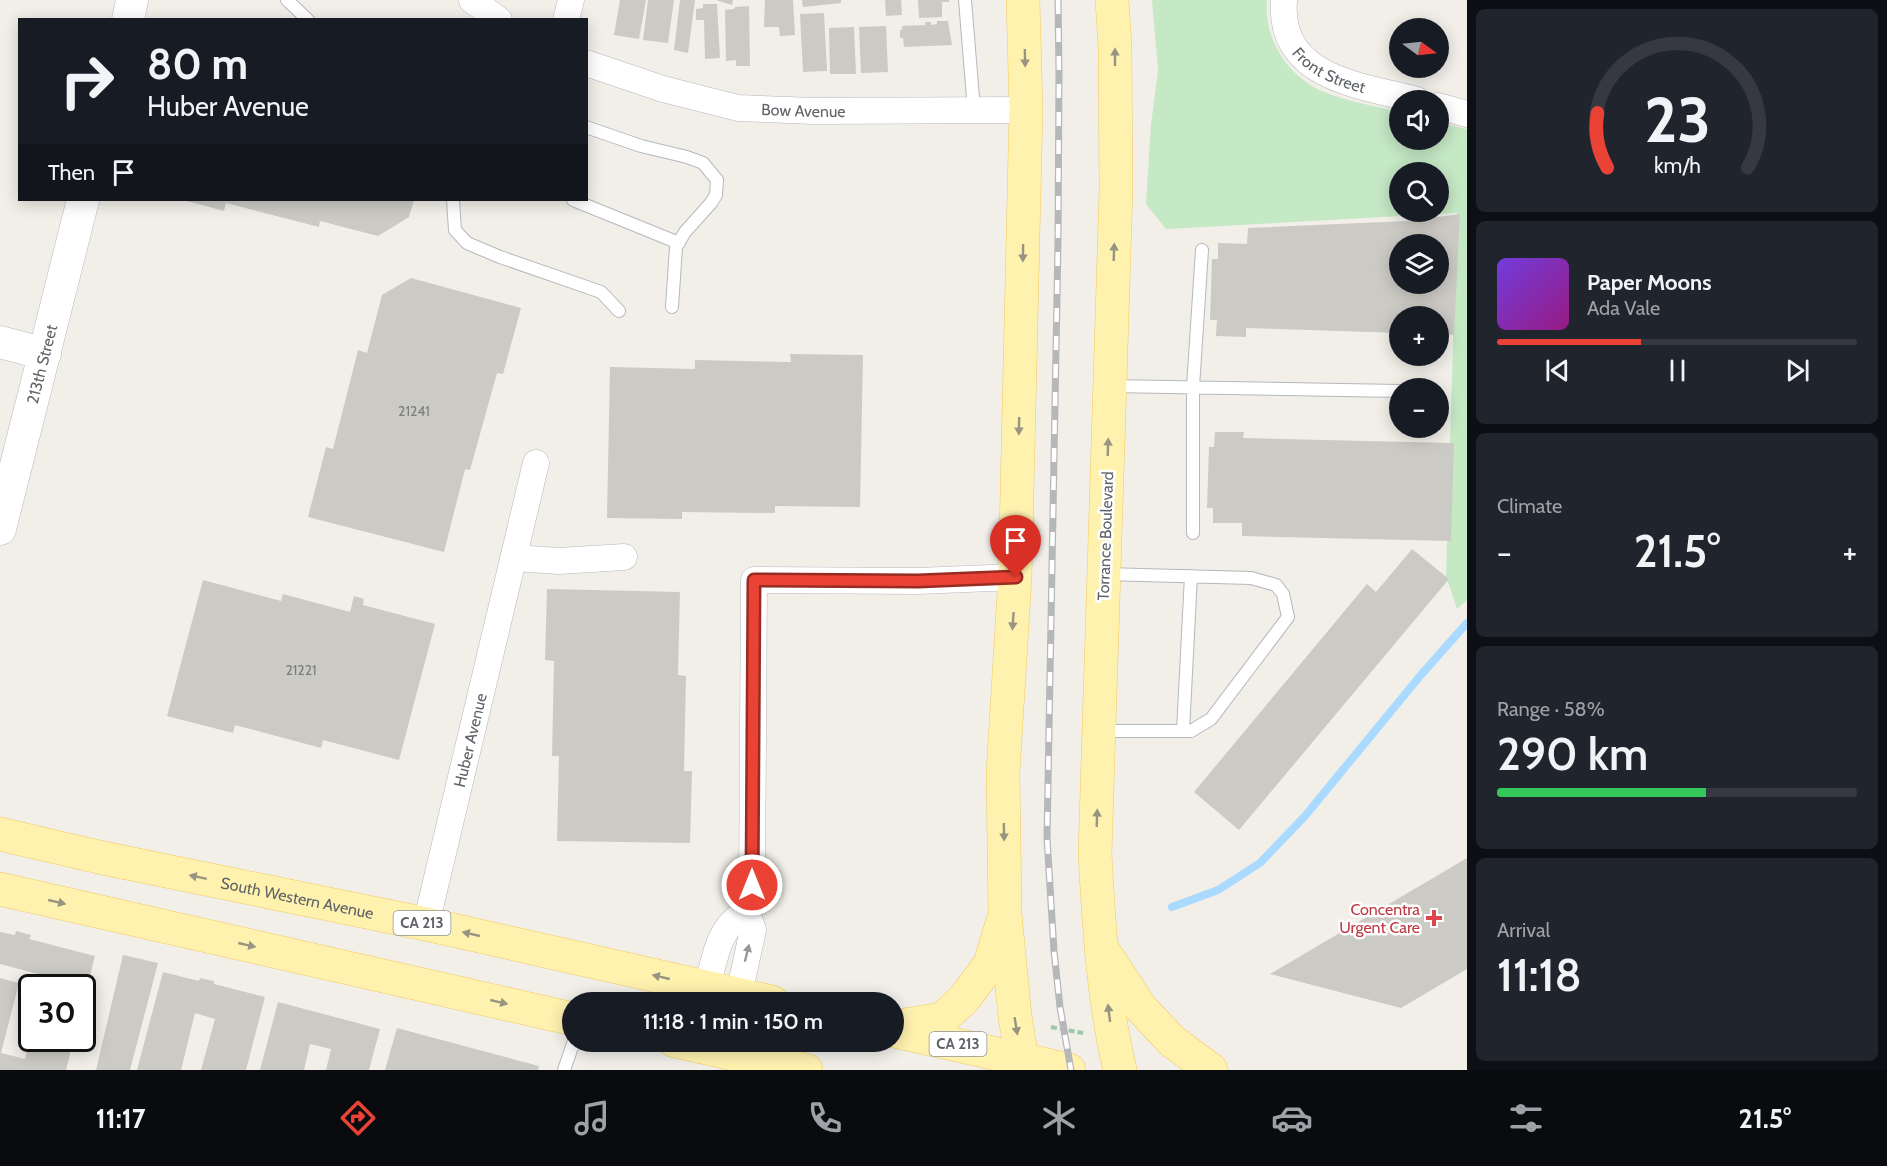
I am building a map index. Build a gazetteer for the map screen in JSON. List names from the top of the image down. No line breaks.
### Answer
{"streets":{"main road":["Torrance Boulevard","South Western Avenue","CA 213"],"street":["Front Street","Bow Avenue","213th Street","Huber Avenue"]},"crossings":[["Huber Avenue","South Western Avenue"]],"places":{"health":["Concentra Urgent Care"]},"house_numbers":["21241","21221"],"north":"right","page":{"map_buttons":["+","−"],"turn":["80 m","Huber Avenue"],"then":"Then","song":["Paper Moons","Ada Vale"],"tile":["Climate",["Range · 58%","290 km"],["Arrival","11:18"]],"heat":["−","21.5°","+"],"limit":"30","trip":"11:18 · 1 min · 150 m","tabs":["11:17","21.5°"],"gauge":["23","km/h"]}}
